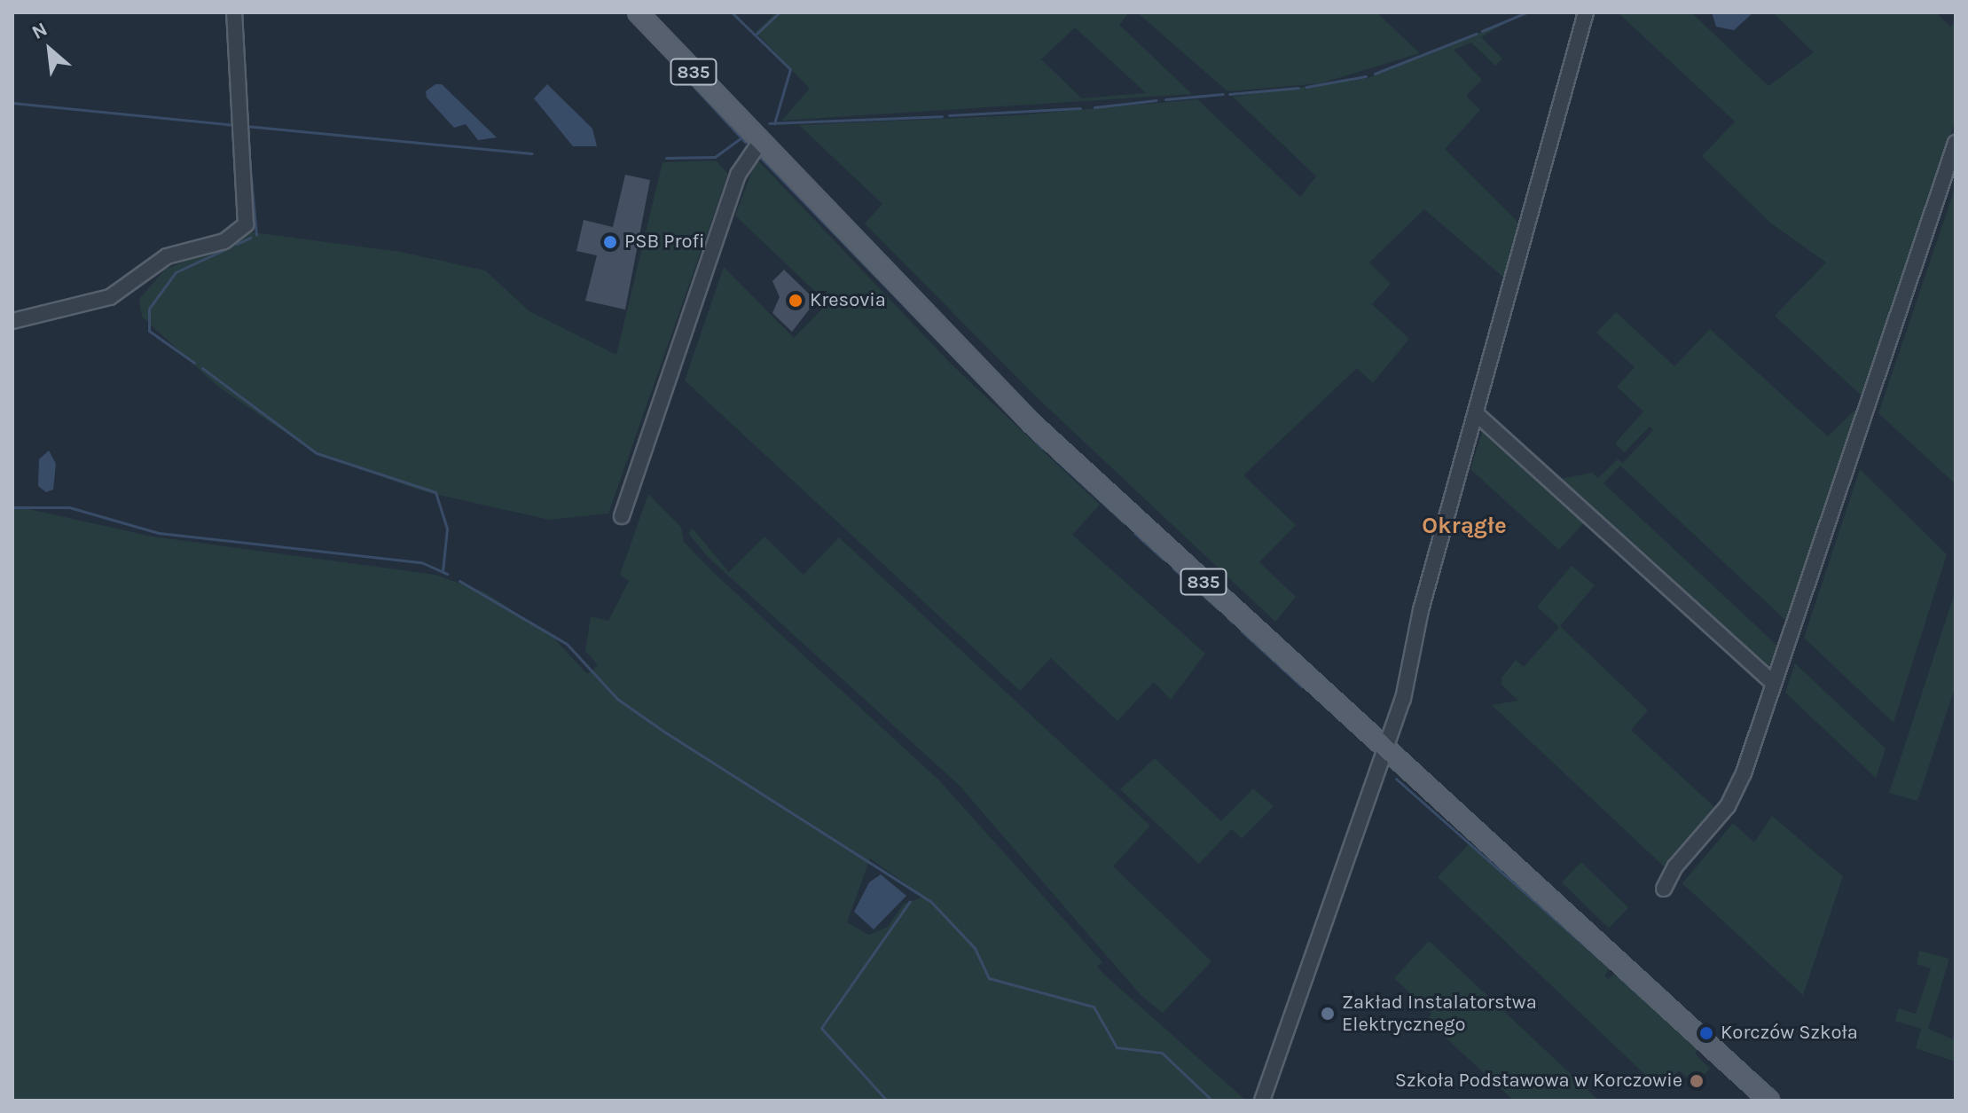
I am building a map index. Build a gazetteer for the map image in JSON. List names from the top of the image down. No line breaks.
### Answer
{"streets":{"main road":["835"]},"districts":["Okrągłe"],"places":["PSB Profi","Kresovia","Zakład Instalatorstwa Elektrycznego","Korczów Szkoła","Szkoła Podstawowa w Korczowie"],"north":"top left"}
